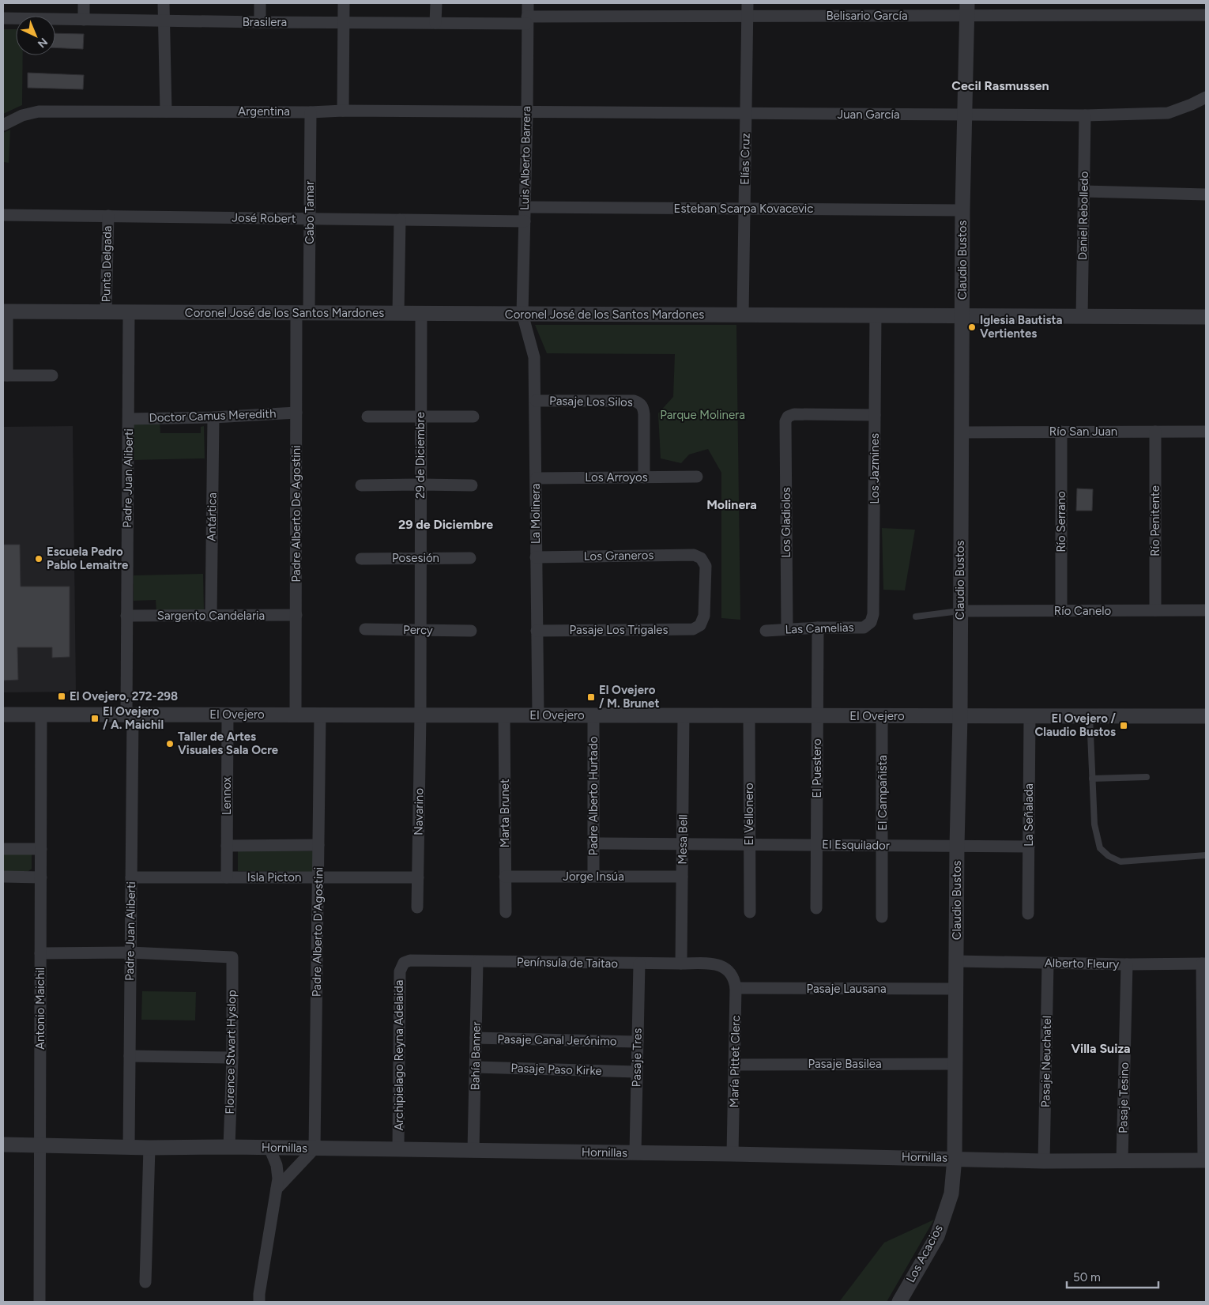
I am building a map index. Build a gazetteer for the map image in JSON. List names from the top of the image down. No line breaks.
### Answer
{"streets":{"street":["Belisario García","Brasilera","Argentina","Juan García","Luis Alberto Barrera","Elías Cruz","Esteban Scarpa Kovacevic","Cabo Tamar","Daniel Rebolledo","José Robert","Claudio Bustos","Punta Delgada","Coronel José de los Santos Mardones","Pasaje Los Silos","Doctor Camus Meredith","Río San Juan","29 de Diciembre","Los Jazmines","Los Arroyos","Padre Juan Aliberti","Padre Alberto De Agostini","La Molinera","Antártica","Río Penitente","Río Serrano","Los Gladiolos","Los Graneros","Posesión","Río Canelo","Sargento Candelaria","Las Camelias","Percy","Pasaje Los Trigales","El Ovejero","El Puestero","El Campañista","Lennox","Padre Alberto Hurtado","Navarino","Marta Brunet","El Vellonero","La Señalada","Mesa Bell","El Esquilador","Jorge Insúa","Isla Picton","Padre Alberto D'Agostini","Península de Taitao","Alberto Fleury","Pasaje Lausana","Antonio Maichil","Pasaje Canal Jerónimo","Florence Stwart Hyslop","Archipielago Reyna Adelaida","Bahía Banner","Pasaje Tres","María Pittet Clerc","Pasaje Neuchatel","Pasaje Basilea","Pasaje Paso Kirke","Pasaje Tesino","Hornillas","Los Acacios"]},"crossings":[["Belisario García","Brasilera"],["Belisario García","Luis Alberto Barrera"],["Belisario García","Elías Cruz"],["Belisario García","Claudio Bustos"],["Brasilera","Luis Alberto Barrera"],["Argentina","Juan García"],["Argentina","Luis Alberto Barrera"],["Argentina","Cabo Tamar"],["Juan García","Luis Alberto Barrera"],["Juan García","Elías Cruz"],["Juan García","Daniel Rebolledo"],["Juan García","Claudio Bustos"],["Luis Alberto Barrera","Esteban Scarpa Kovacevic"],["Luis Alberto Barrera","José Robert"],["Luis Alberto Barrera","Coronel José de los Santos Mardones"],["Luis Alberto Barrera","La Molinera"],["Elías Cruz","Esteban Scarpa Kovacevic"],["Elías Cruz","Coronel José de los Santos Mardones"],["Esteban Scarpa Kovacevic","Claudio Bustos"],["Cabo Tamar","José Robert"],["Cabo Tamar","Coronel José de los Santos Mardones"],["Cabo Tamar","Padre Alberto De Agostini"],["Daniel Rebolledo","Coronel José de los Santos Mardones"],["José Robert","Punta Delgada"],["Claudio Bustos","Coronel José de los Santos Mardones"],["Claudio Bustos","Río San Juan"],["Claudio Bustos","Río Canelo"],["Claudio Bustos","El Ovejero"],["Claudio Bustos","El Esquilador"],["Claudio Bustos","Alberto Fleury"],["Claudio Bustos","Pasaje Lausana"],["Claudio Bustos","Pasaje Basilea"],["Claudio Bustos","Hornillas"],["Claudio Bustos","Los Acacios"],["Punta Delgada","Coronel José de los Santos Mardones"],["Coronel José de los Santos Mardones","29 de Diciembre"],["Coronel José de los Santos Mardones","Los Jazmines"],["Coronel José de los Santos Mardones","Padre Juan Aliberti"],["Coronel José de los Santos Mardones","Padre Alberto De Agostini"],["Coronel José de los Santos Mardones","La Molinera"],["Pasaje Los Silos","Los Arroyos"],["Pasaje Los Silos","La Molinera"],["Doctor Camus Meredith","Padre Juan Aliberti"],["Doctor Camus Meredith","Padre Alberto De Agostini"],["Doctor Camus Meredith","Antártica"],["Río San Juan","Río Penitente"],["Río San Juan","Río Serrano"],["29 de Diciembre","Posesión"],["29 de Diciembre","Percy"],["29 de Diciembre","El Ovejero"],["29 de Diciembre","Navarino"],["Los Jazmines","Los Gladiolos"],["Los Jazmines","Las Camelias"],["Los Arroyos","La Molinera"],["Padre Juan Aliberti","Sargento Candelaria"],["Padre Juan Aliberti","El Ovejero"],["Padre Juan Aliberti","Isla Picton"],["Padre Juan Aliberti","Florence Stwart Hyslop"],["Padre Juan Aliberti","Hornillas"],["Padre Alberto De Agostini","Sargento Candelaria"],["Padre Alberto De Agostini","El Ovejero"],["La Molinera","Los Graneros"],["La Molinera","Pasaje Los Trigales"],["La Molinera","El Ovejero"],["Antártica","Sargento Candelaria"],["Río Penitente","Río Canelo"],["Río Serrano","Río Canelo"],["Los Gladiolos","Las Camelias"],["Los Graneros","Pasaje Los Trigales"],["Las Camelias","El Puestero"],["El Ovejero","El Puestero"],["El Ovejero","El Campañista"],["El Ovejero","Lennox"],["El Ovejero","Padre Alberto Hurtado"],["El Ovejero","Navarino"],["El Ovejero","Marta Brunet"],["El Ovejero","El Vellonero"],["El Ovejero","La Señalada"],["El Ovejero","Mesa Bell"],["El Ovejero","Padre Alberto D'Agostini"],["El Ovejero","Antonio Maichil"],["El Puestero","El Esquilador"],["El Campañista","El Esquilador"],["Lennox","Isla Picton"],["Padre Alberto Hurtado","El Esquilador"],["Padre Alberto Hurtado","Jorge Insúa"],["Navarino","Isla Picton"],["Marta Brunet","Jorge Insúa"],["El Vellonero","El Esquilador"],["La Señalada","El Esquilador"],["Mesa Bell","El Esquilador"],["Mesa Bell","Jorge Insúa"],["Mesa Bell","Península de Taitao"],["Isla Picton","Padre Alberto D'Agostini"],["Padre Alberto D'Agostini","Hornillas"],["Península de Taitao","Archipielago Reyna Adelaida"],["Península de Taitao","Bahía Banner"],["Península de Taitao","Pasaje Tres"],["Península de Taitao","María Pittet Clerc"],["Alberto Fleury","Pasaje Neuchatel"],["Alberto Fleury","Pasaje Tesino"],["Pasaje Lausana","María Pittet Clerc"],["Antonio Maichil","Hornillas"],["Pasaje Canal Jerónimo","Bahía Banner"],["Pasaje Canal Jerónimo","Pasaje Tres"],["Florence Stwart Hyslop","Hornillas"],["Archipielago Reyna Adelaida","Hornillas"],["Bahía Banner","Pasaje Paso Kirke"],["Bahía Banner","Hornillas"],["Pasaje Tres","Pasaje Paso Kirke"],["Pasaje Tres","Hornillas"],["María Pittet Clerc","Pasaje Basilea"],["María Pittet Clerc","Hornillas"],["Pasaje Neuchatel","Hornillas"],["Pasaje Tesino","Hornillas"],["Hornillas","Los Acacios"]],"districts":["Cecil Rasmussen","Molinera","29 de Diciembre","Villa Suiza"],"parks":["Parque Molinera"],"places":{"other":["Iglesia Bautista Vertientes","Escuela Pedro Pablo Lemaitre","Taller de Artes Visuales Sala Ocre"],"transit":["El Ovejero, 272-298","El Ovejero / M. Brunet","El Ovejero / A. Maichil","El Ovejero / Claudio Bustos"]},"scale_bar":"50 m","north":"bottom right"}
